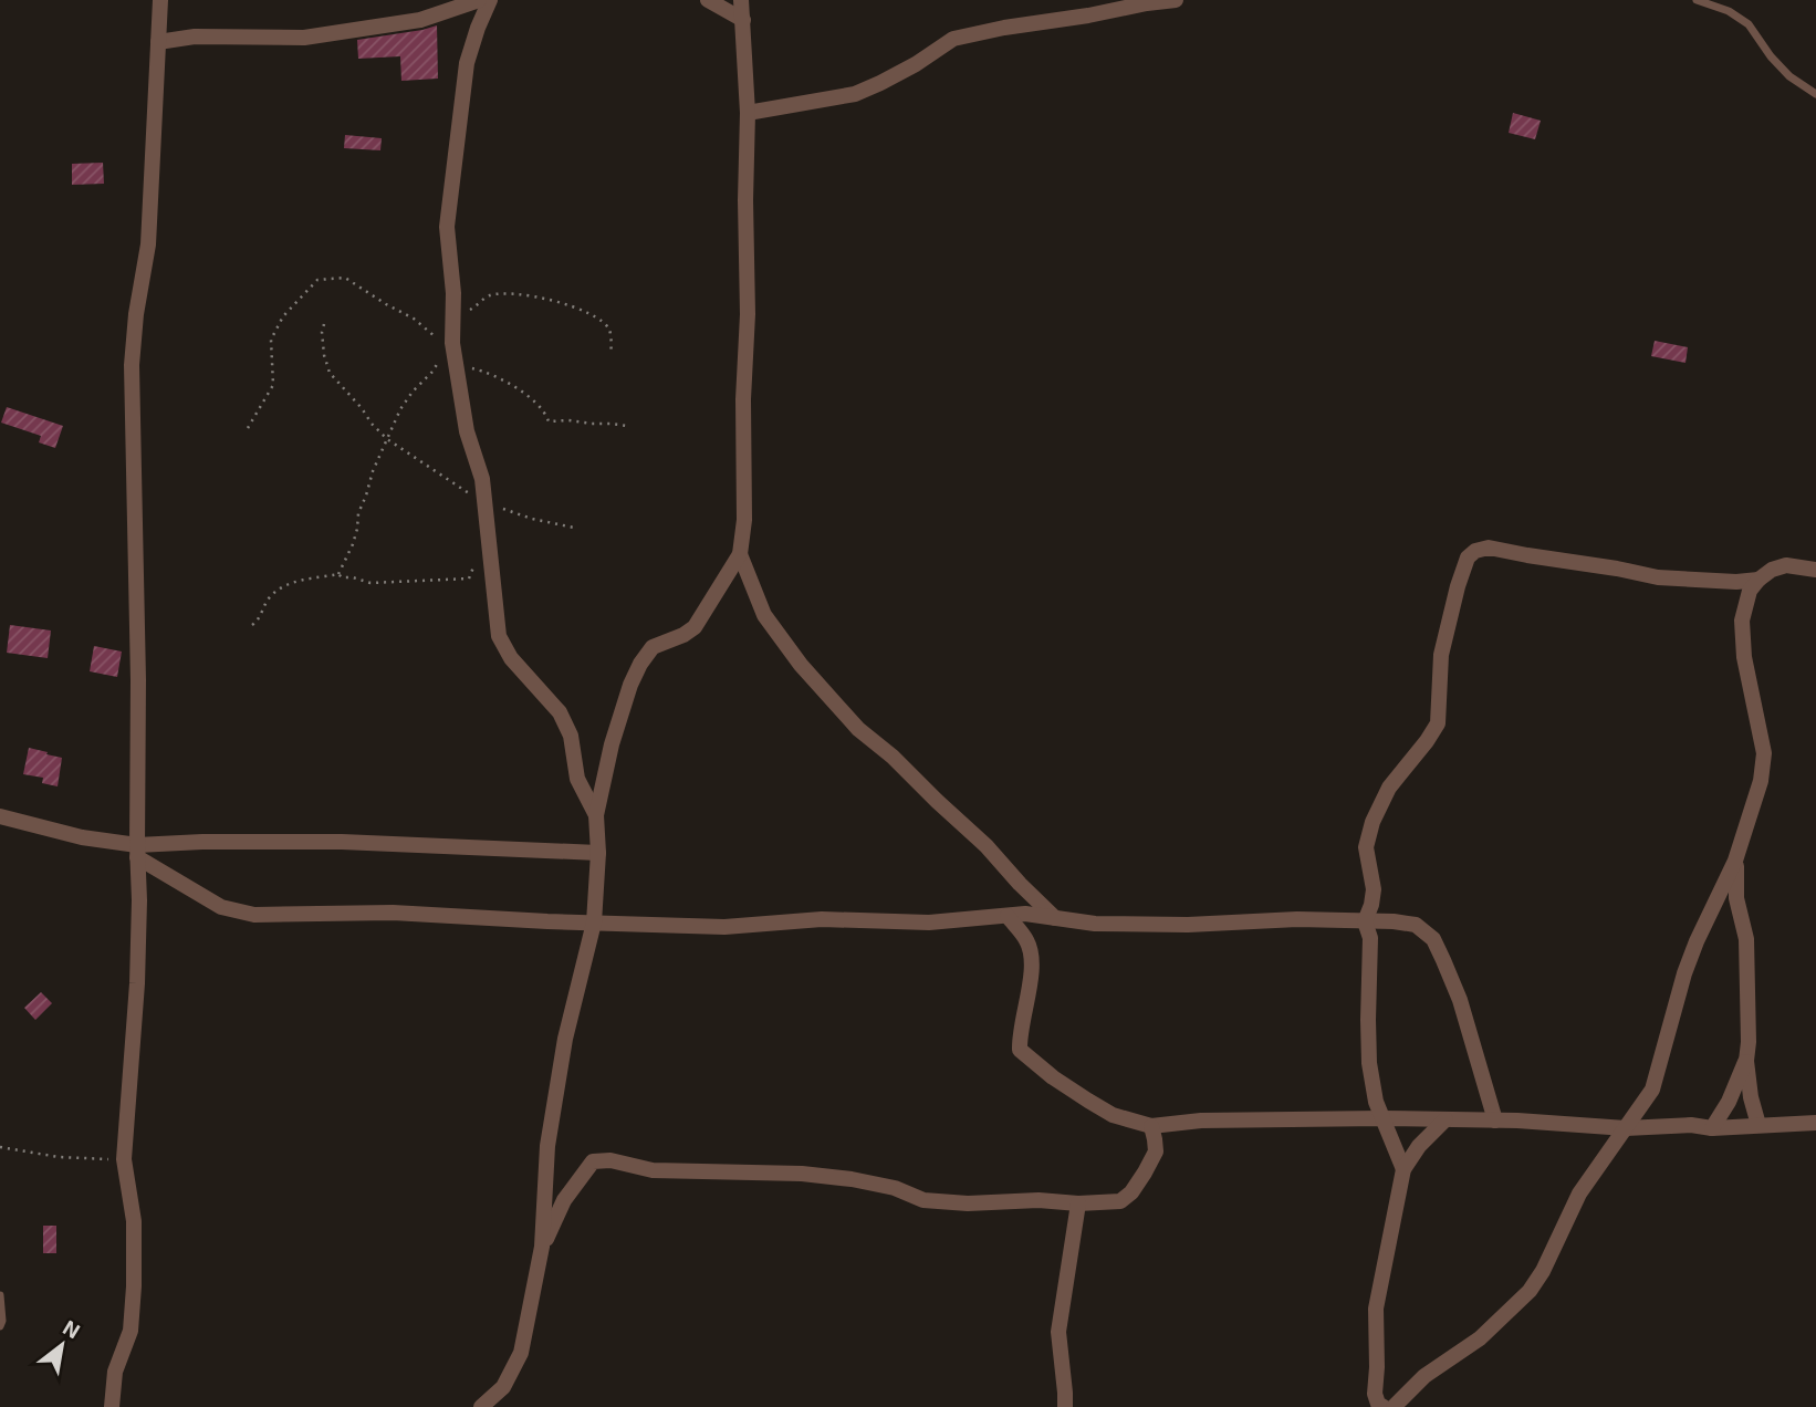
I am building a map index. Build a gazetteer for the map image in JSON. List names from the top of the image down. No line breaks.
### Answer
{"north":"top right"}
